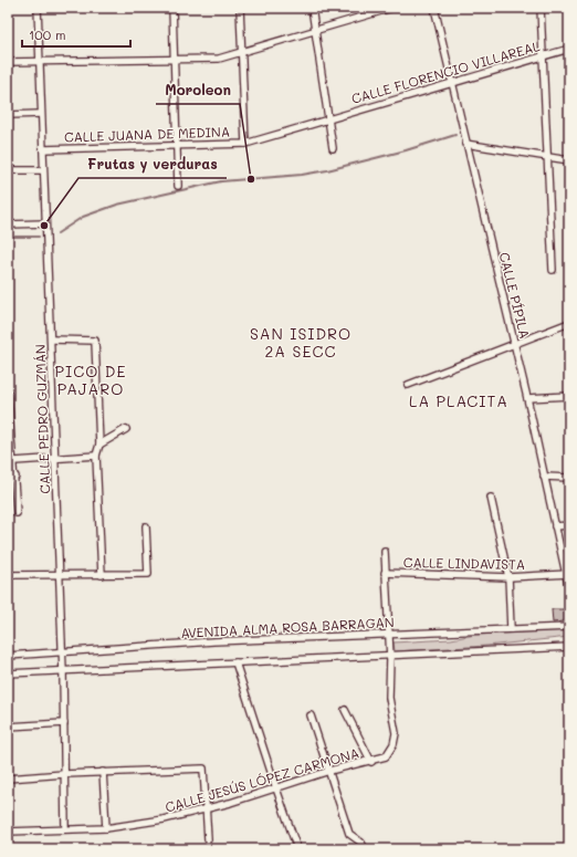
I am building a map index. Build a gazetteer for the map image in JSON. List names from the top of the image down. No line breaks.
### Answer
{"streets":{"street":["CALLE FLORENCIO VILLAREAL","CALLE JUANA DE MEDINA","CALLE PÍPILA","CALLE PEDRO GUZMÁN","CALLE LINDAVISTA","AVENIDA ALMA ROSA BARRAGAN","CALLE JESÚS LÓPEZ CARMONA"]},"crossings":[["CALLE FLORENCIO VILLAREAL","CALLE JUANA DE MEDINA"],["CALLE FLORENCIO VILLAREAL","CALLE PÍPILA"],["CALLE JUANA DE MEDINA","CALLE PEDRO GUZMÁN"],["CALLE PÍPILA","CALLE LINDAVISTA"],["CALLE PEDRO GUZMÁN","AVENIDA ALMA ROSA BARRAGAN"],["CALLE PEDRO GUZMÁN","CALLE JESÚS LÓPEZ CARMONA"]],"districts":["SAN ISIDRO 2A SECC","PICO DE PAJARO","LA PLACITA"],"places":["Moroleon","Frutas y verduras"],"scale_bar":"100 m"}
